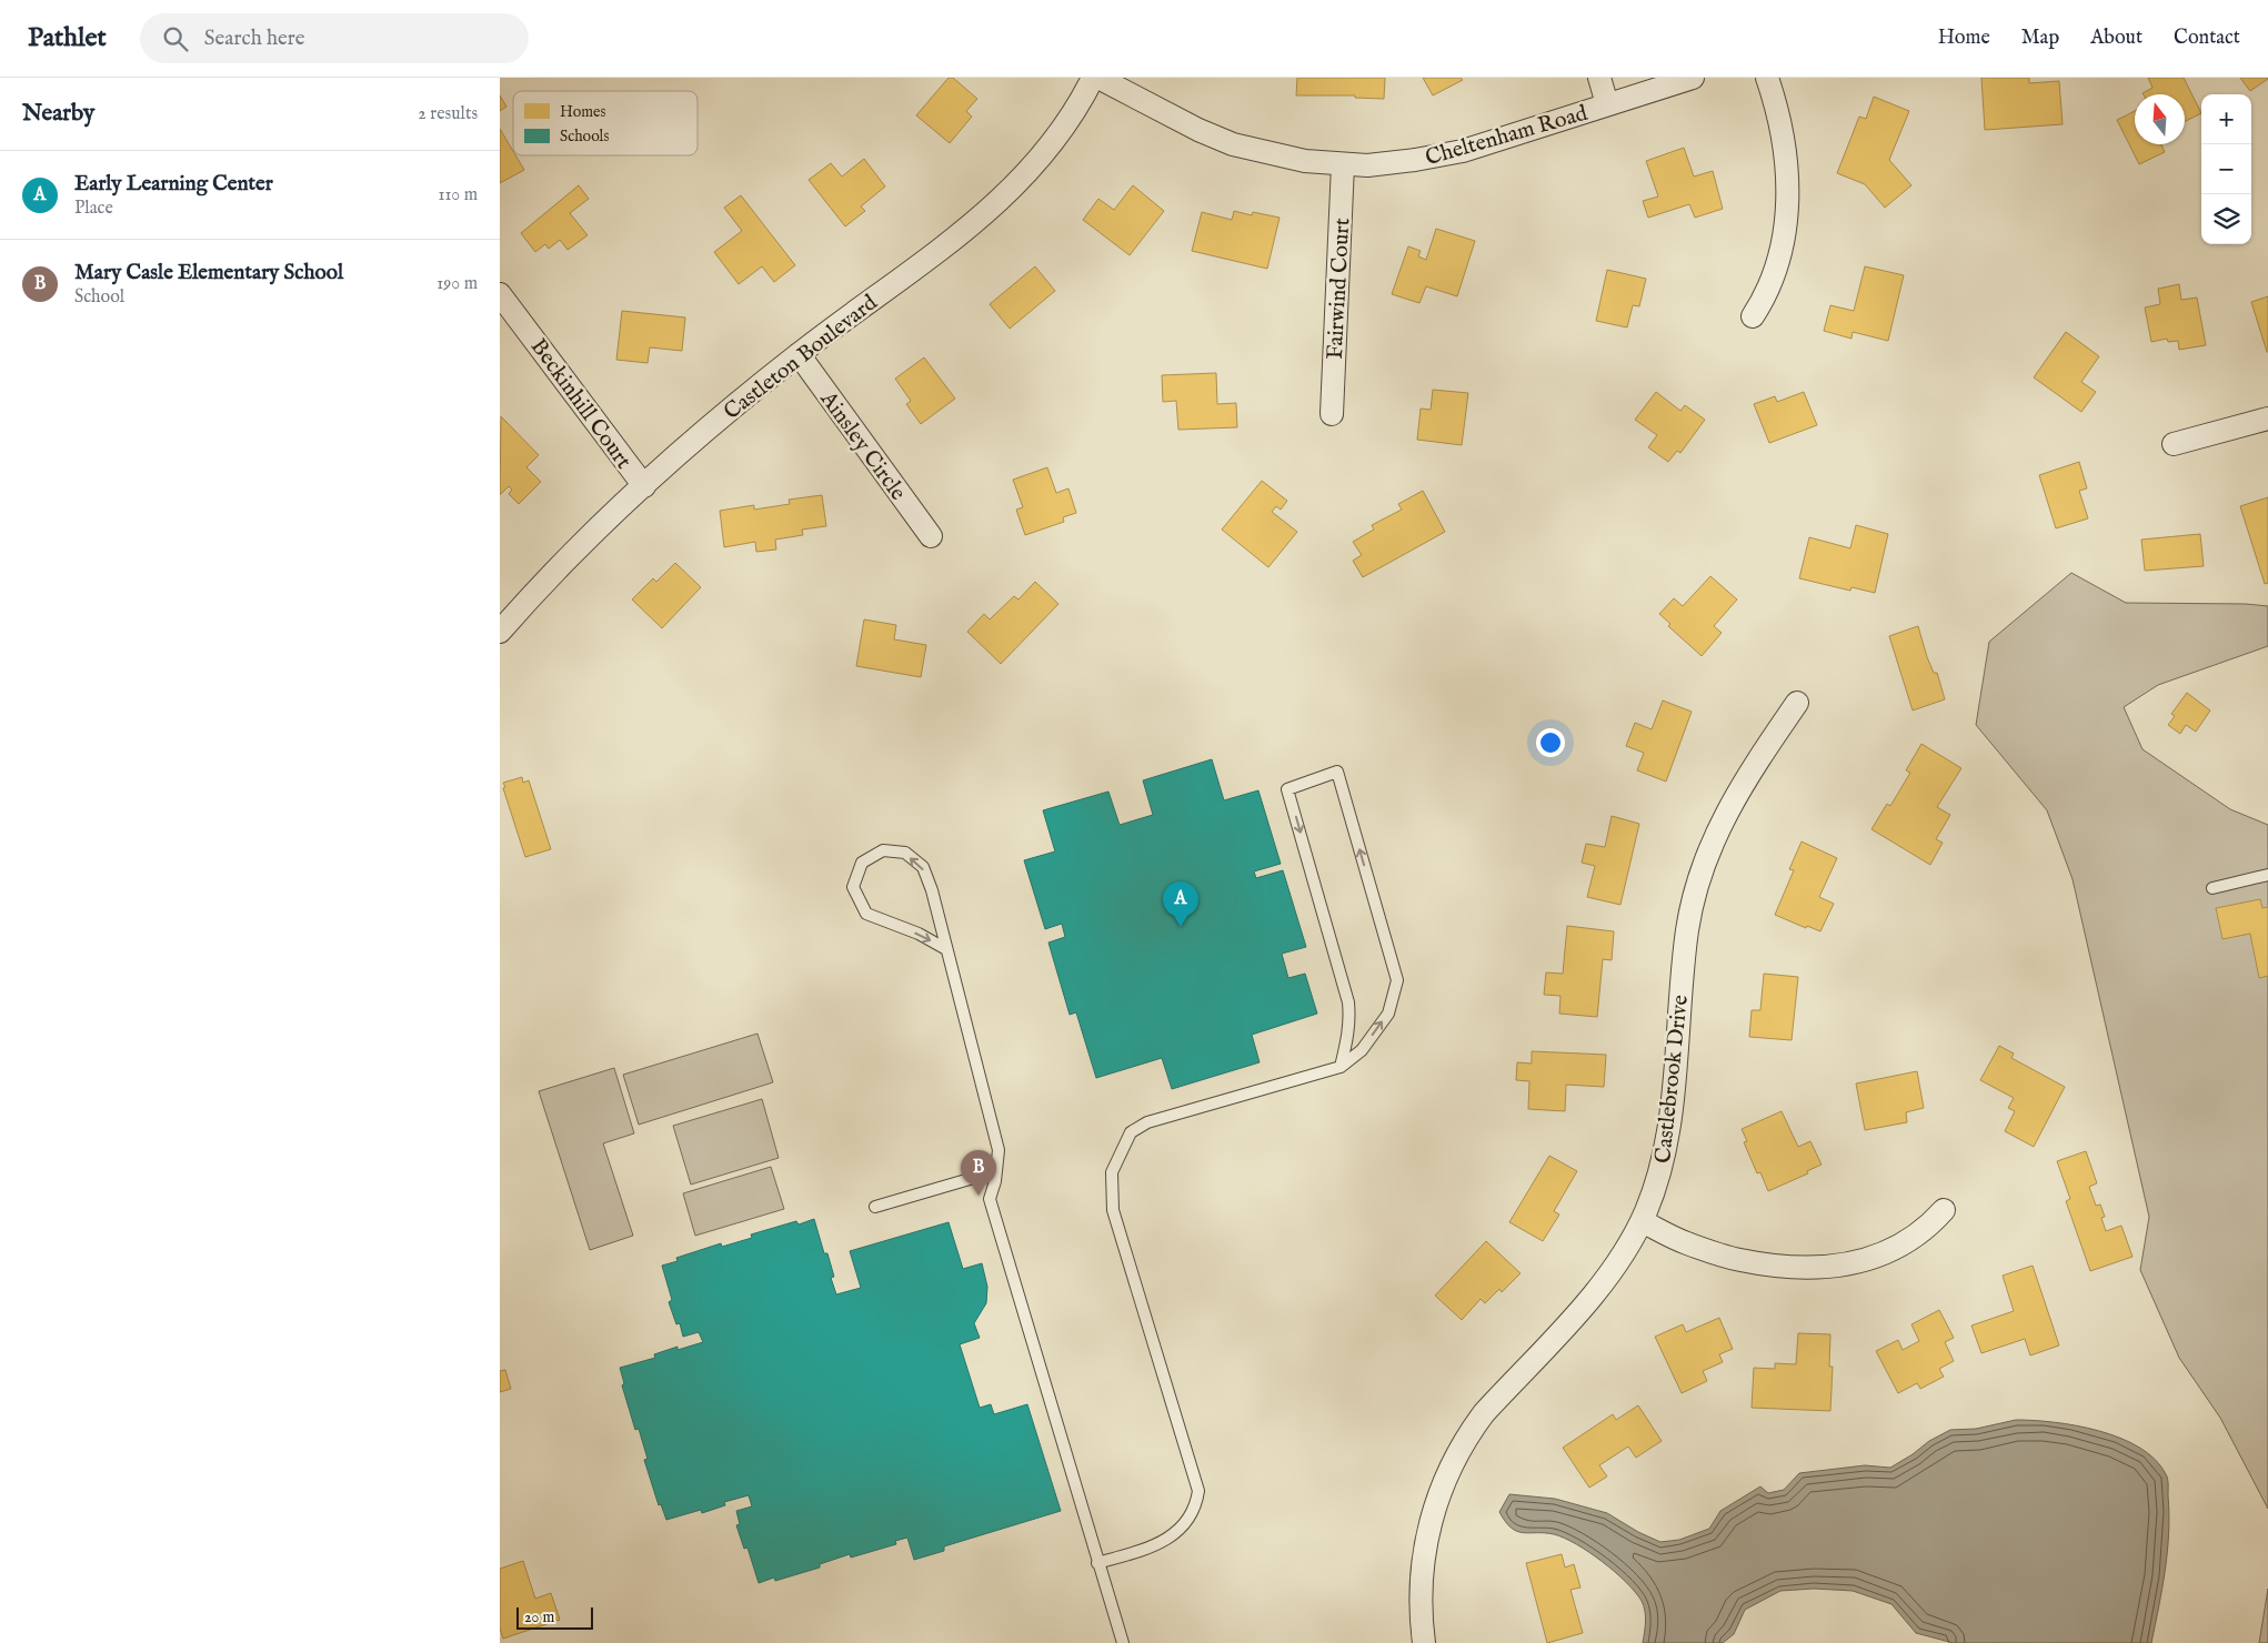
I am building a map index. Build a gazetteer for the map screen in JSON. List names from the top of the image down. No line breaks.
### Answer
{"streets":{"street":["Cheltenham Road","Fairwind Court","Castleton Boulevard","Beckinhill Court","Ainsley Circle","Castlebrook Drive"]},"crossings":[["Cheltenham Road","Fairwind Court"],["Castleton Boulevard","Beckinhill Court"],["Castleton Boulevard","Ainsley Circle"]],"legend":["Homes","Schools"],"scale_bar":"20 m","north":"top","page":{"header":"Pathlet","search":"Search here","nav":["Home","Map","About","Contact"],"heading":["Nearby","2 results"],"map_buttons":["+","−"],"list":[{"mark":"A","name":"Early Learning Center","note":"Place","value":"110 m"},{"mark":"B","name":"Mary Casle Elementary School","note":"School","value":"190 m"}],"pins":["A","B"],"scale":"20 m"}}
